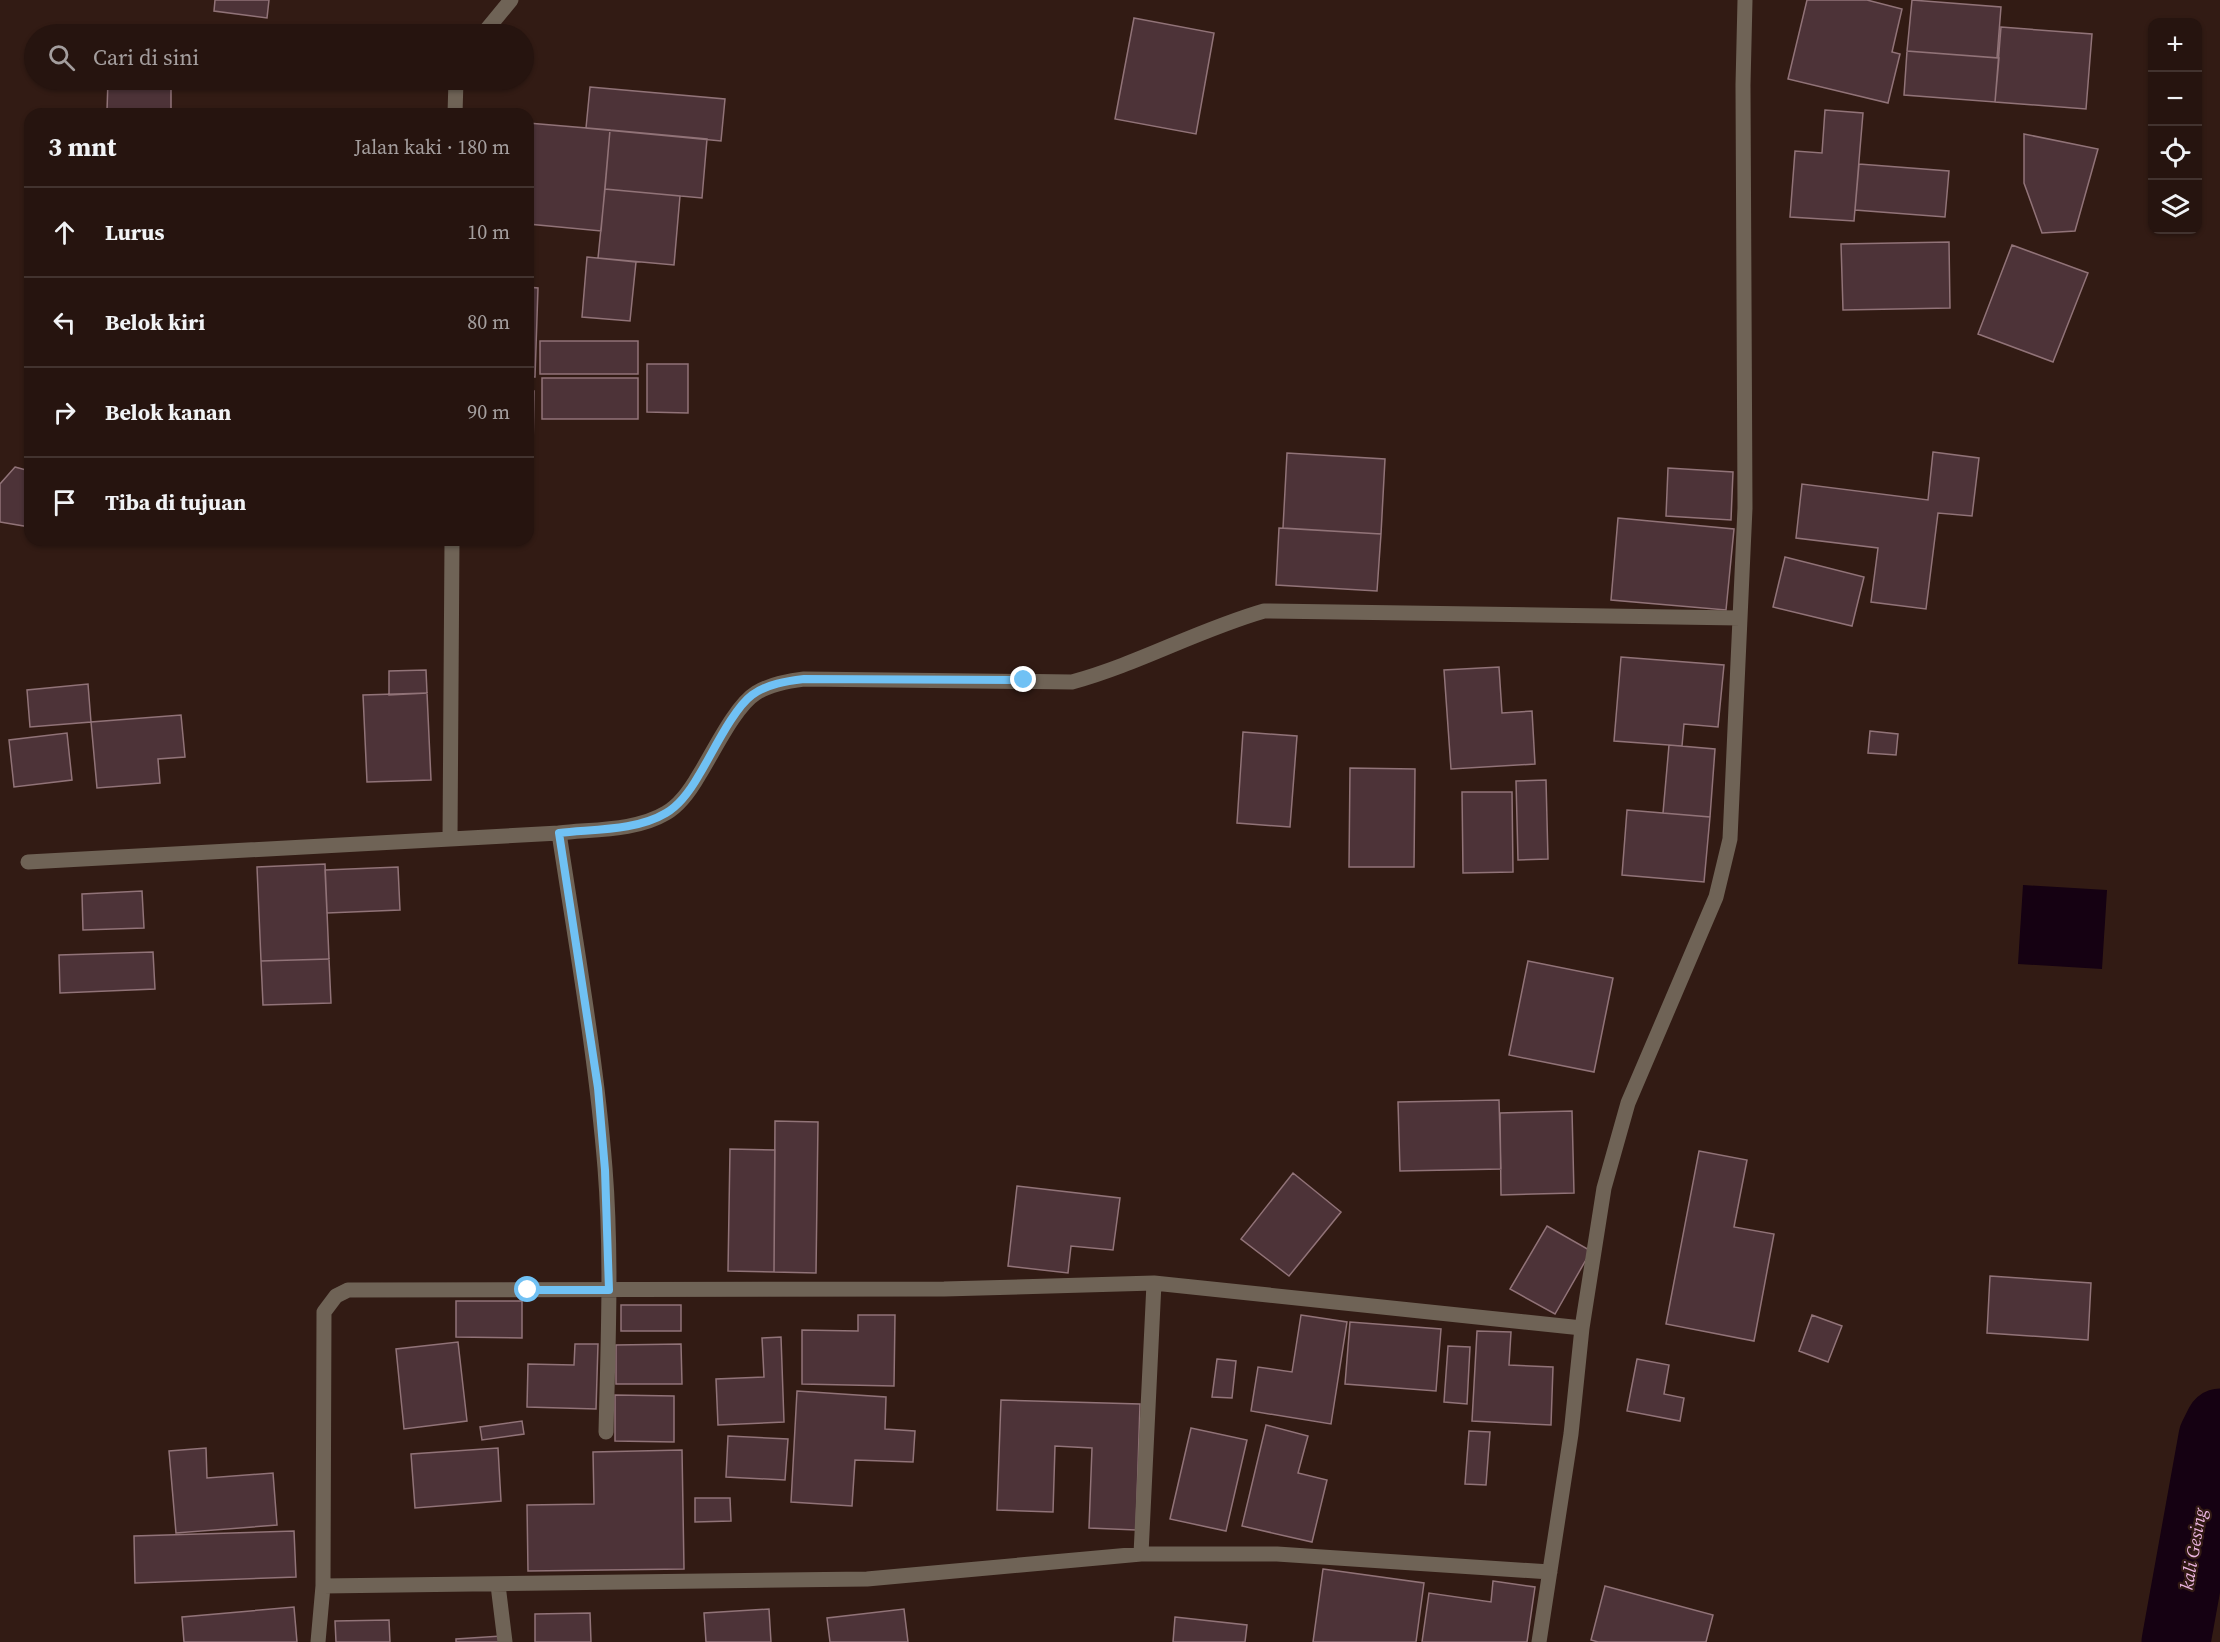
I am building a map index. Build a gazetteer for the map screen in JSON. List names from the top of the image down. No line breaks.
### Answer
{"water":["kali Gesing"],"page":{"map_buttons":["+","−"],"search":"Cari di sini","heading":["3 mnt","Jalan kaki · 180 m"],"list":[["Lurus","10 m"],["Belok kiri","80 m"],["Belok kanan","90 m"],"Tiba di tujuan"]}}
